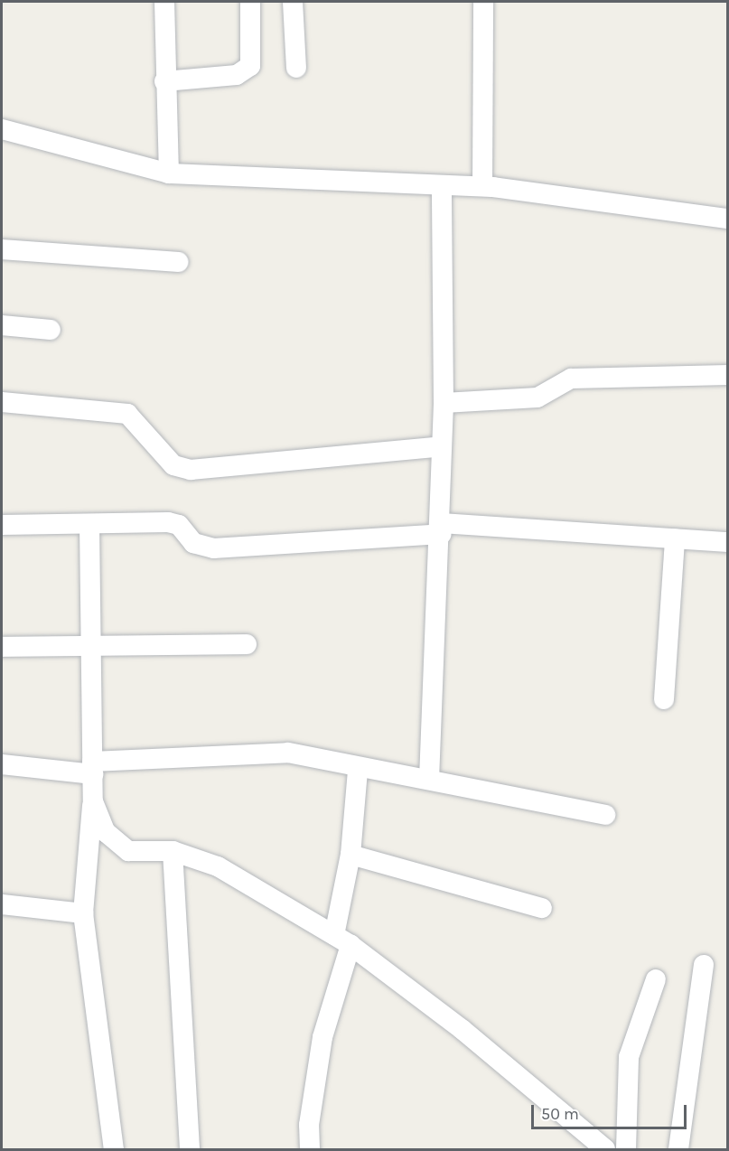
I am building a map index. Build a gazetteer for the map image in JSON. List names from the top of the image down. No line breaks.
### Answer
{"scale_bar":"50 m"}
